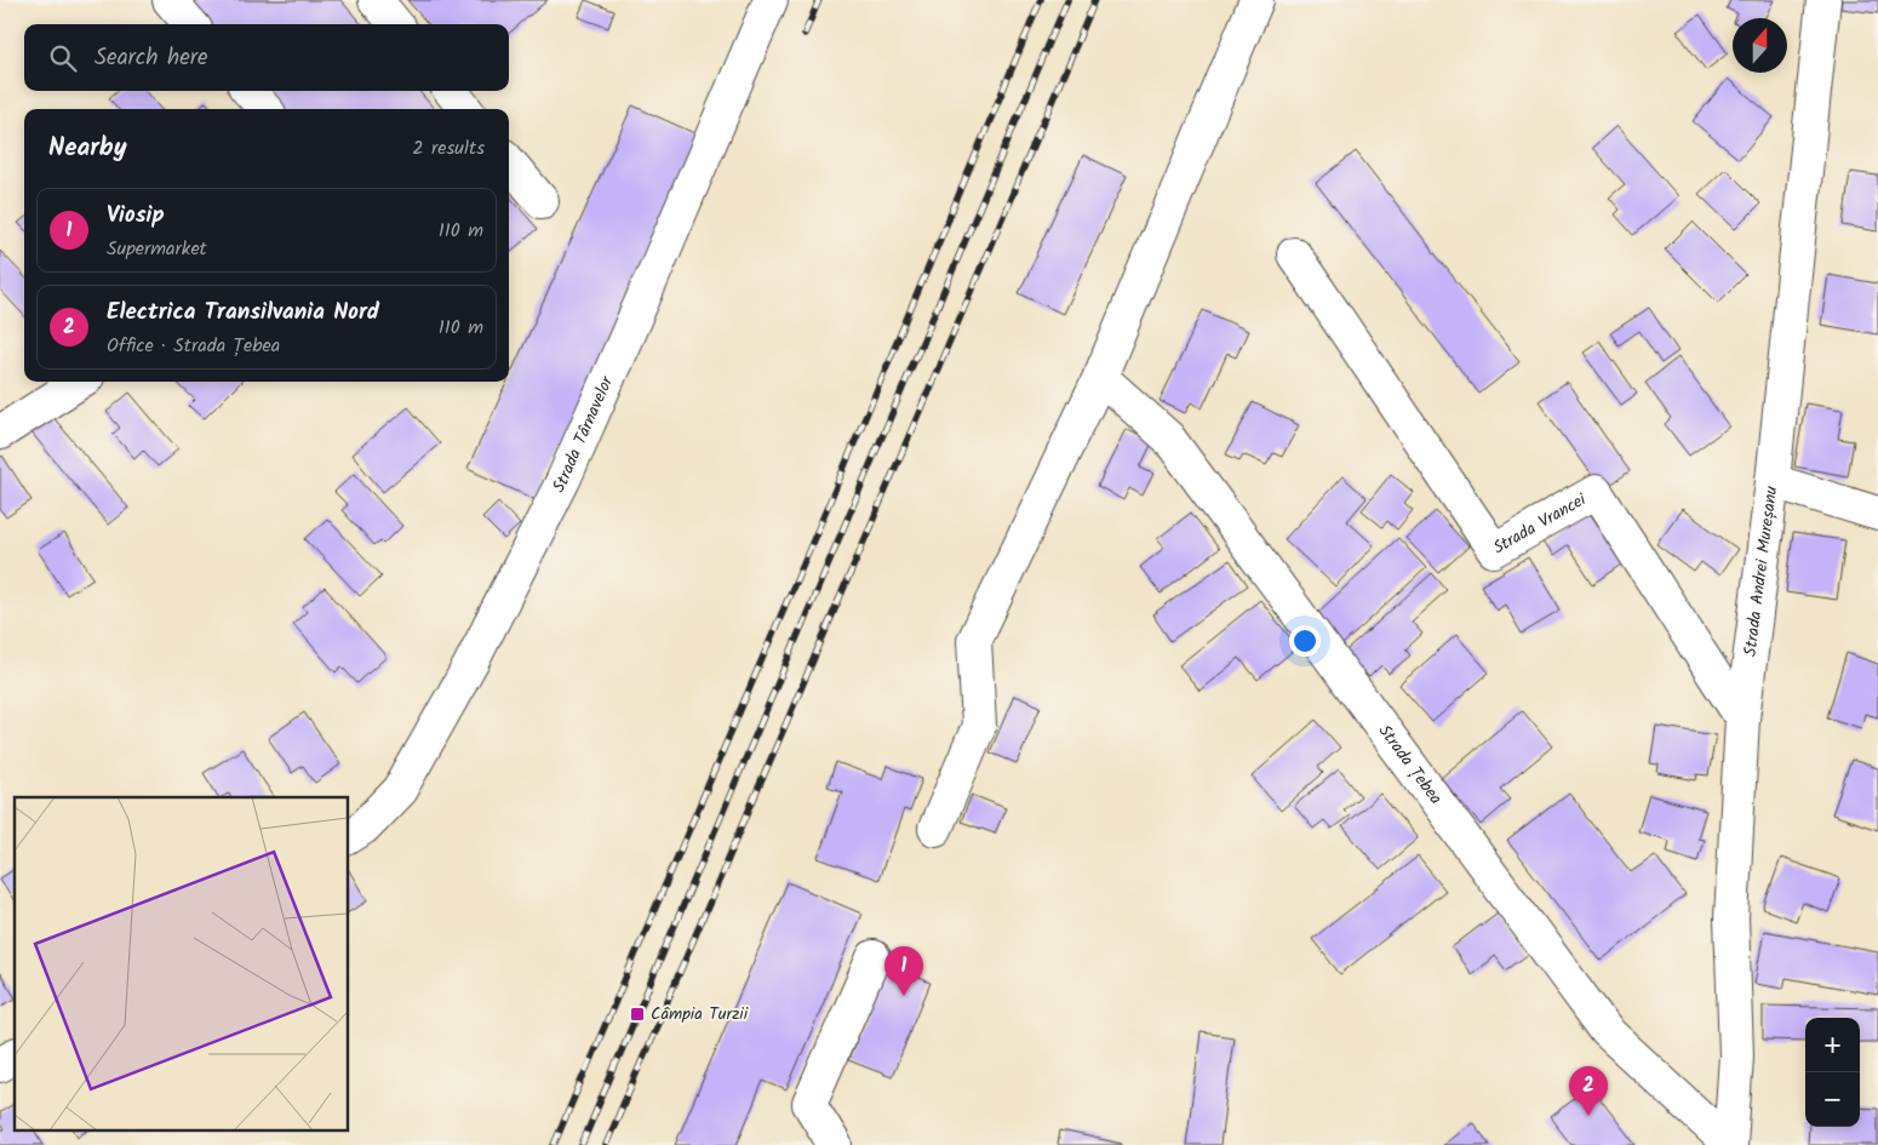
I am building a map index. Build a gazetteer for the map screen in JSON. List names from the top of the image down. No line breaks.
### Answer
{"streets":{"street":["Strada Târnavelor","Strada Vrancei","Strada Andrei Mureșanu","Strada Țebea"]},"crossings":[["Strada Vrancei","Strada Andrei Mureșanu"],["Strada Andrei Mureșanu","Strada Țebea"]],"places":{"transit":["Câmpia Turzii"]},"north":"top","page":{"search":"Search here","heading":["Nearby","2 results"],"list":[{"mark":"1","name":"Viosip","note":"Supermarket","value":"110 m"},{"mark":"2","name":"Electrica Transilvania Nord","note":"Office · Strada Țebea","value":"110 m"}],"pins":["1","2"],"map_buttons":["+","−"]}}
